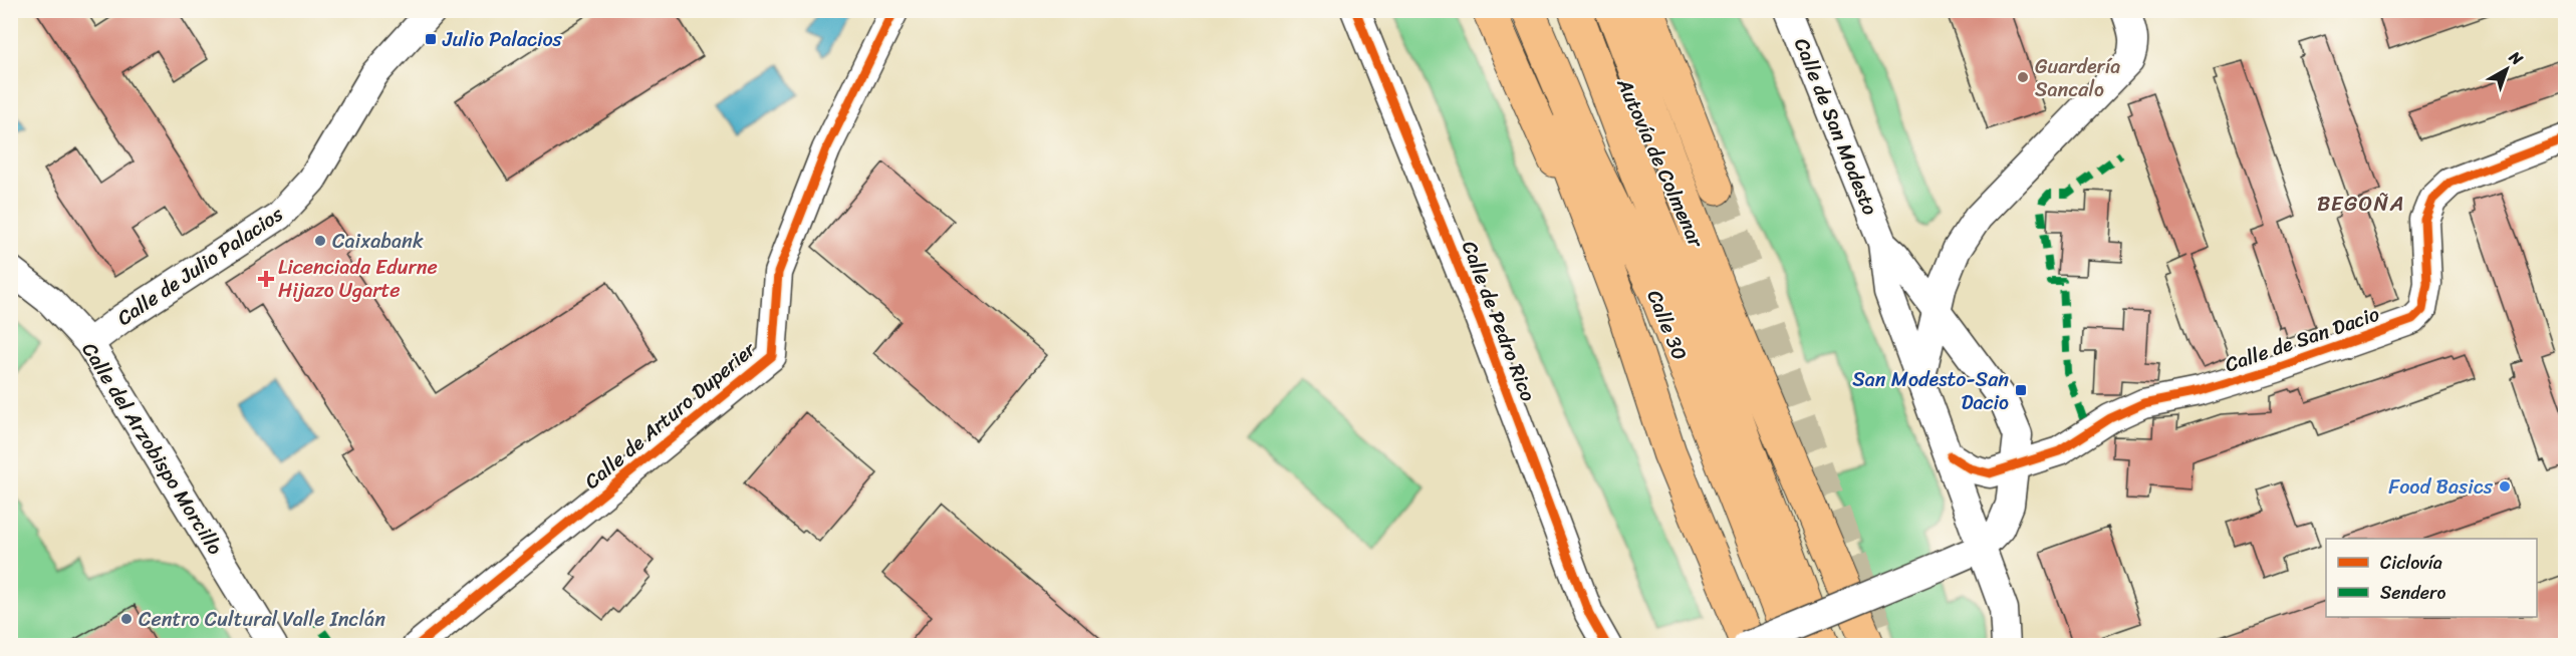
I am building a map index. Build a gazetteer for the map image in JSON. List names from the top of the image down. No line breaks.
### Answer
{"streets":{"highway":["Autovía de Colmenar","Calle 30"],"street":["Calle de San Modesto","Calle de Julio Palacios","Calle de Pedro Rico","Calle de San Dacio","Calle de Arturo Duperier","Calle del Arzobispo Morcillo"]},"crossings":[["Calle de San Modesto","Calle de San Dacio"],["Calle de Julio Palacios","Calle del Arzobispo Morcillo"]],"districts":["BEGOÑA"],"places":{"transit":["Julio Palacios","San Modesto-San Dacio"],"other":["Guardería Sancalo","Caixabank","Food Basics","Centro Cultural Valle Inclán"],"health":["Licenciada Edurne Hijazo Ugarte"]},"legend":["Ciclovía","Sendero"],"north":"top right"}
